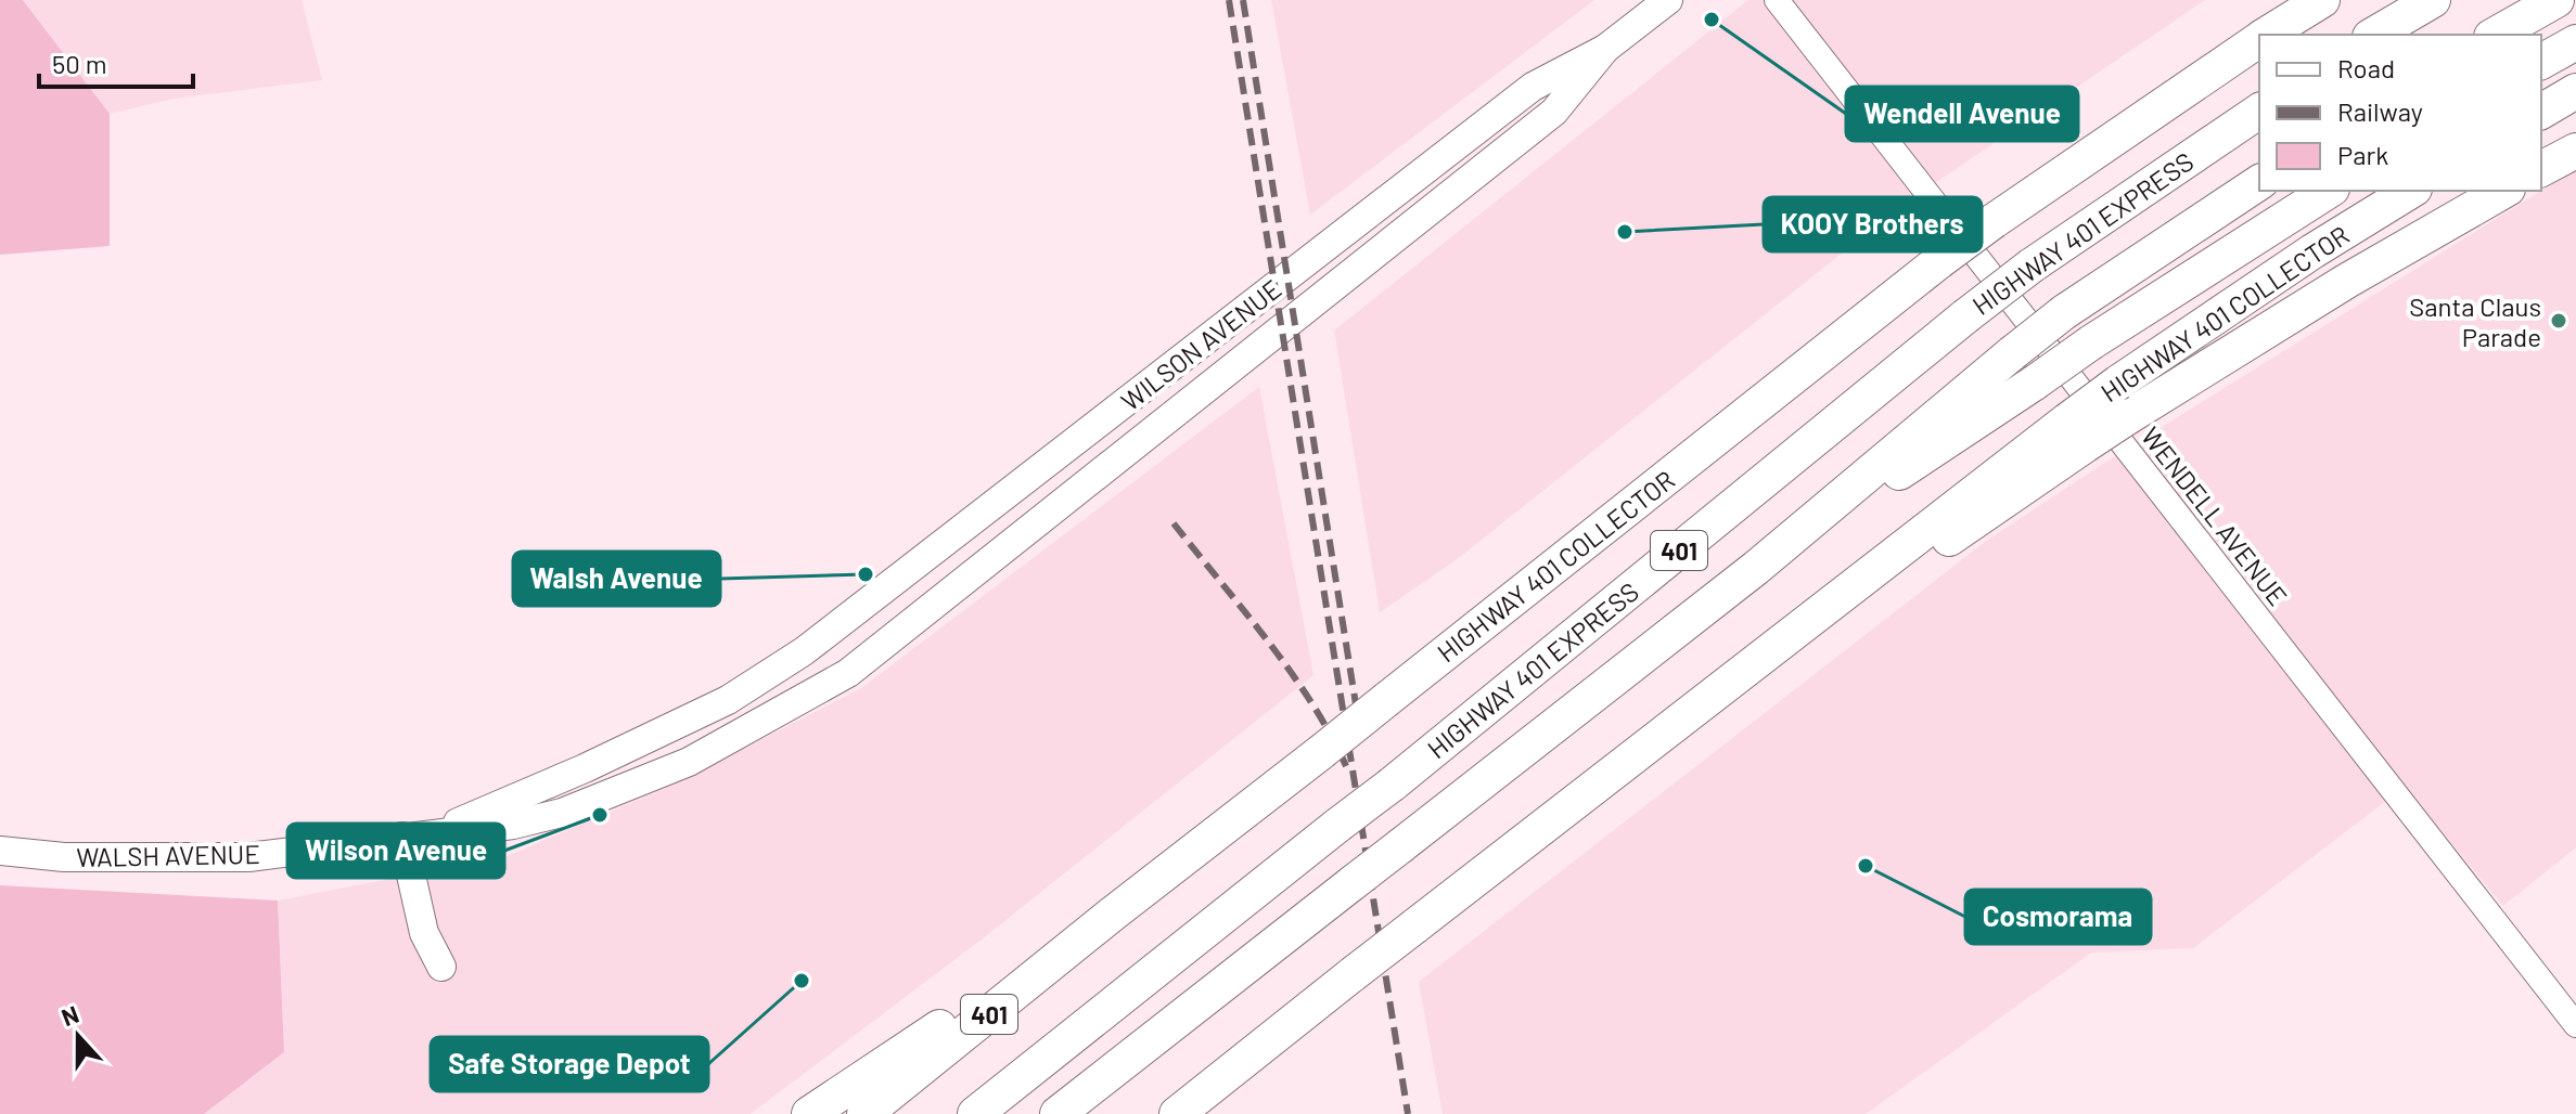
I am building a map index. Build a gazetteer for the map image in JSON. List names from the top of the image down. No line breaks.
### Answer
{"streets":{"highway":["HIGHWAY 401 EXPRESS","HIGHWAY 401 COLLECTOR","401"],"main road":["WILSON AVENUE","WALSH AVENUE"],"street":["WENDELL AVENUE"]},"crossings":[["WILSON AVENUE","WALSH AVENUE"]],"places":["Wendell Avenue","KOOY Brothers","Santa Claus Parade","Walsh Avenue","Wilson Avenue","Cosmorama","Safe Storage Depot"],"legend":["Road","Railway","Park"],"scale_bar":"50 m","north":"top"}
